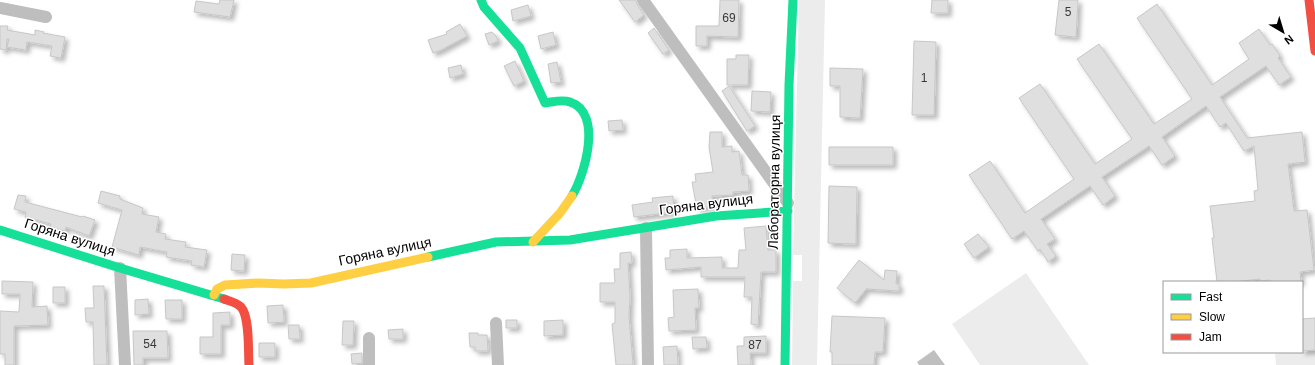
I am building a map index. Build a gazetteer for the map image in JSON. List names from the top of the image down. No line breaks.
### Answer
{"streets":{"street":["Лабораторна вулиця","Горяна вулиця"]},"crossings":[["Лабораторна вулиця","Горяна вулиця"]],"house_numbers":["5","69","1","54","87"],"legend":["Fast","Slow","Jam"],"north":"bottom right"}
